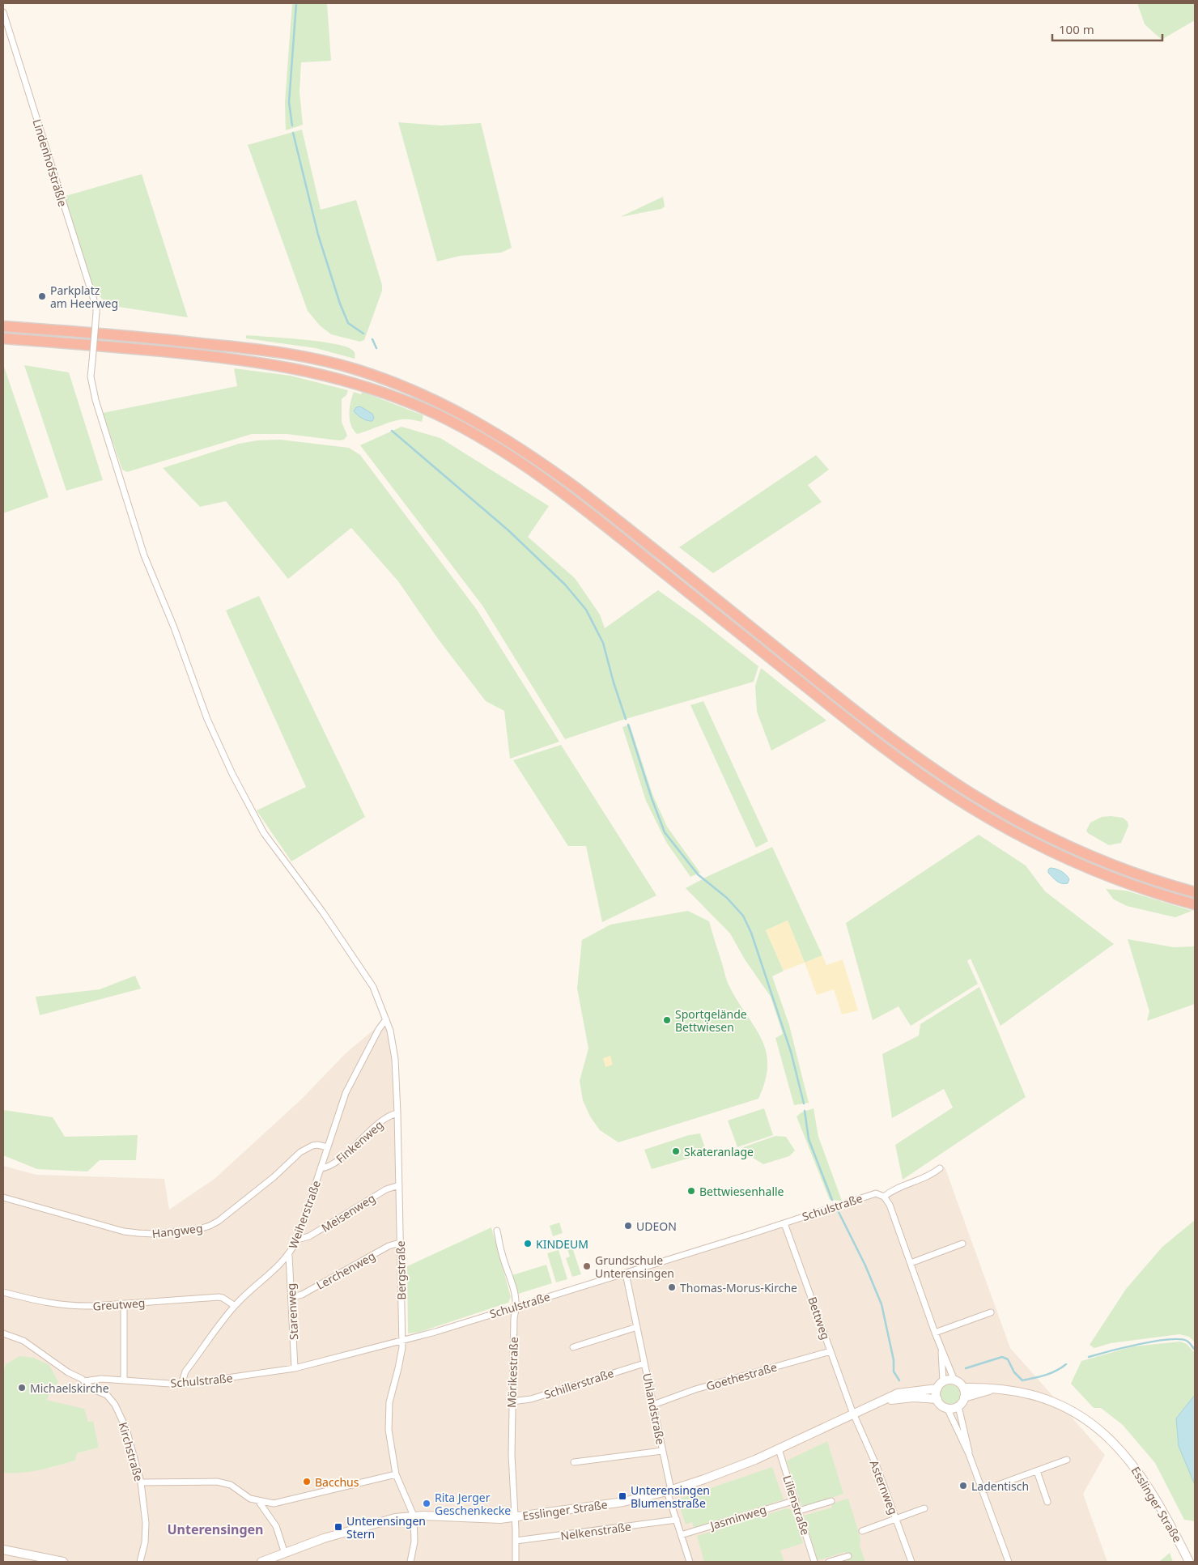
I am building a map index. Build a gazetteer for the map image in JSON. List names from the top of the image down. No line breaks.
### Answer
{"streets":{"street":["Lindenhofsträßle","Finkenweg","Schulstraße","Meisenweg","Weiherstraße","Hangweg","Lerchenweg","Bergstraße","Greutweg","Starenweg","Bettweg","Mörikestraße","Goethestraße","Schillerstraße","Uhlandstraße","Kirchstraße","Asternweg","Esslinger Straße","Lilienstraße","Jasminweg","Nelkenstraße"]},"crossings":[["Lindenhofsträßle","Bergstraße"],["Finkenweg","Weiherstraße"],["Finkenweg","Bergstraße"],["Schulstraße","Weiherstraße"],["Schulstraße","Bergstraße"],["Schulstraße","Starenweg"],["Schulstraße","Bettweg"],["Schulstraße","Mörikestraße"],["Schulstraße","Uhlandstraße"],["Schulstraße","Kirchstraße"],["Meisenweg","Weiherstraße"],["Meisenweg","Bergstraße"],["Weiherstraße","Hangweg"],["Weiherstraße","Bergstraße"],["Weiherstraße","Greutweg"],["Weiherstraße","Starenweg"],["Lerchenweg","Bergstraße"],["Lerchenweg","Starenweg"],["Bergstraße","Esslinger Straße"],["Bettweg","Goethestraße"],["Bettweg","Asternweg"],["Bettweg","Esslinger Straße"],["Mörikestraße","Schillerstraße"],["Mörikestraße","Esslinger Straße"],["Mörikestraße","Nelkenstraße"],["Goethestraße","Uhlandstraße"],["Schillerstraße","Uhlandstraße"],["Uhlandstraße","Esslinger Straße"],["Uhlandstraße","Jasminweg"],["Uhlandstraße","Nelkenstraße"],["Asternweg","Esslinger Straße"],["Esslinger Straße","Lilienstraße"],["Lilienstraße","Jasminweg"]],"districts":["Unterensingen"],"places":{"other":["Parkplatz am Heerweg","Sportgelände Bettwiesen","Skateranlage","Bettwiesenhalle","UDEON","KINDEUM","Grundschule Unterensingen","Thomas-Morus-Kirche","Michaelskirche","Bacchus","Ladentisch","Rita Jerger Geschenkecke"],"transit":["Unterensingen Blumenstraße","Unterensingen Stern"]},"scale_bar":"100 m"}
